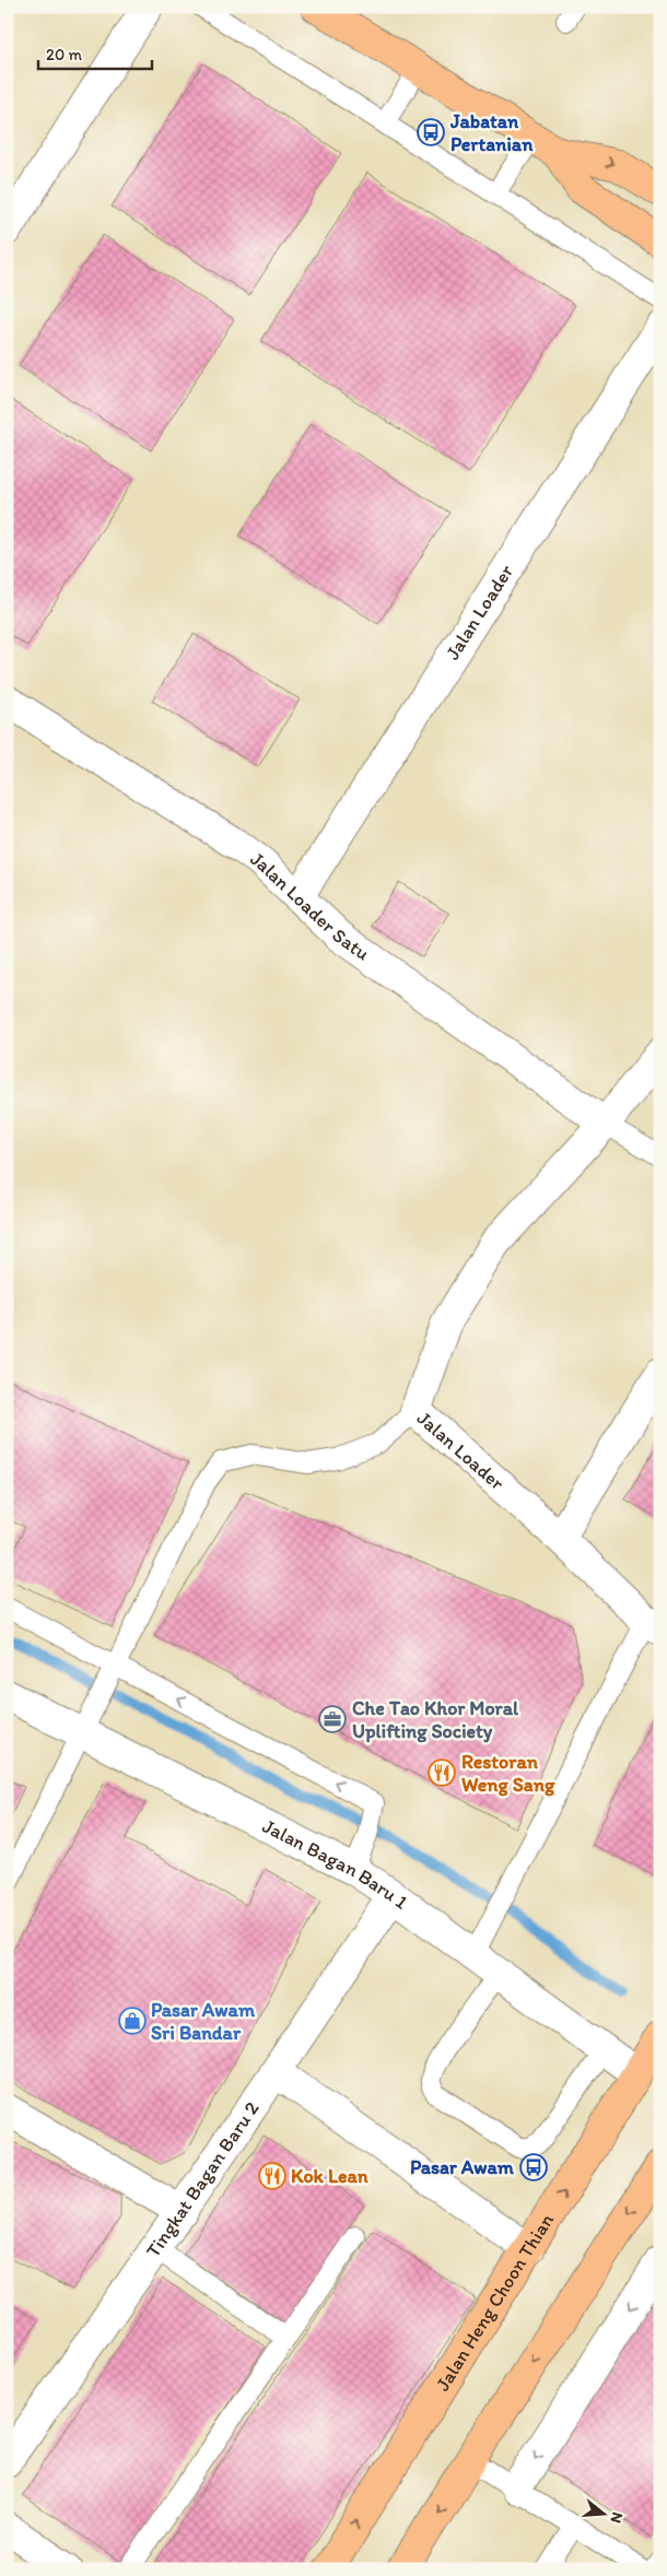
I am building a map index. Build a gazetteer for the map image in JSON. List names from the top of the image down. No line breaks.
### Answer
{"streets":{"main road":["Jalan Heng Choon Thian"],"street":["Jalan Loader","Jalan Loader Satu","Jalan Bagan Baru 1","Tingkat Bagan Baru 2"]},"crossings":[["Jalan Loader","Jalan Loader Satu"],["Jalan Bagan Baru 1","Tingkat Bagan Baru 2"],["Jalan Bagan Baru 1","Jalan Heng Choon Thian"]],"places":{"bus stop":["Jabatan Pertanian","Pasar Awam"],"office":["Che Tao Khor Moral Uplifting Society"],"restaurant":["Restoran Weng Sang","Kok Lean"],"shop":["Pasar Awam Sri Bandar"]},"scale_bar":"20 m","north":"right"}
